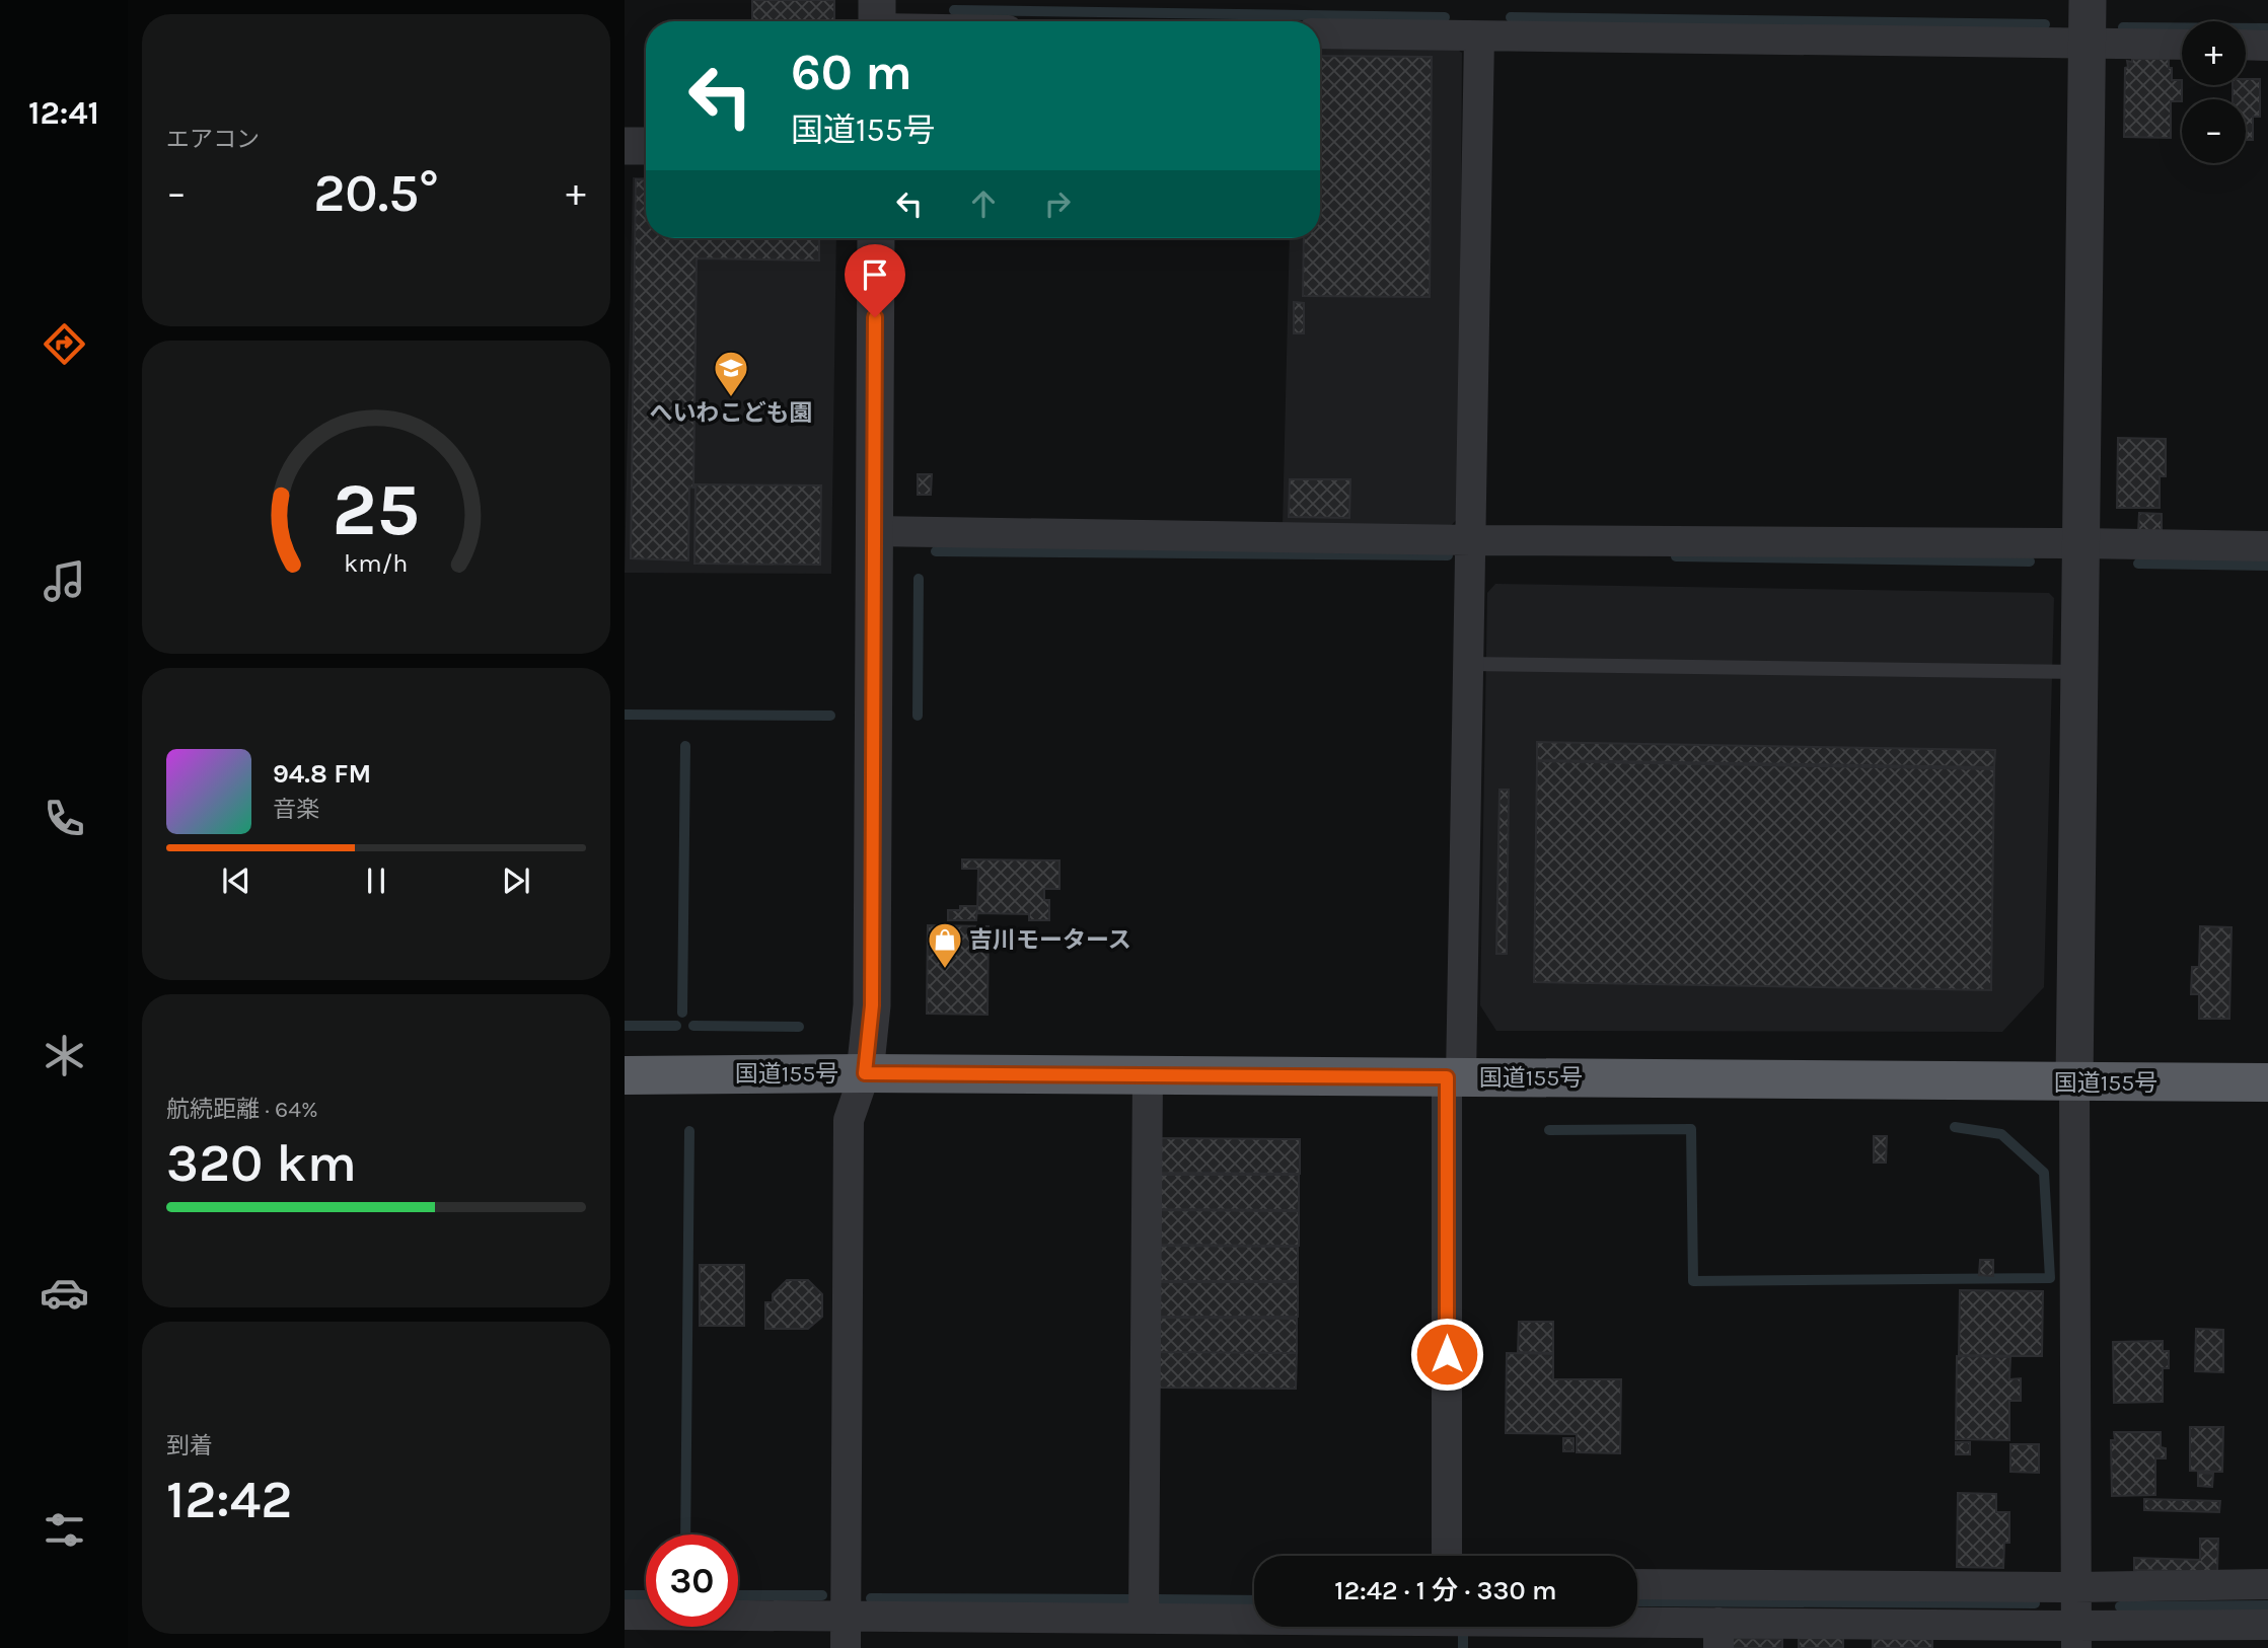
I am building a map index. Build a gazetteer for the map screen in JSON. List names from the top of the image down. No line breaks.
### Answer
{"streets":{"highway":["国道155号"]},"places":{"school or university":["へいわこども園"],"shop":["吉川モータース"]},"page":{"tabs":"12:41","tile":["エアコン",["航続距離 · 64%","320 km"],["到着","12:42"]],"map_buttons":["+","−"],"turn":["60 m","国道155号"],"heat":["−","20.5°","+"],"song":["94.8 FM","音楽"],"limit":"30","trip":"12:42 · 1 分 · 330 m","gauge":["25","km/h"]}}
